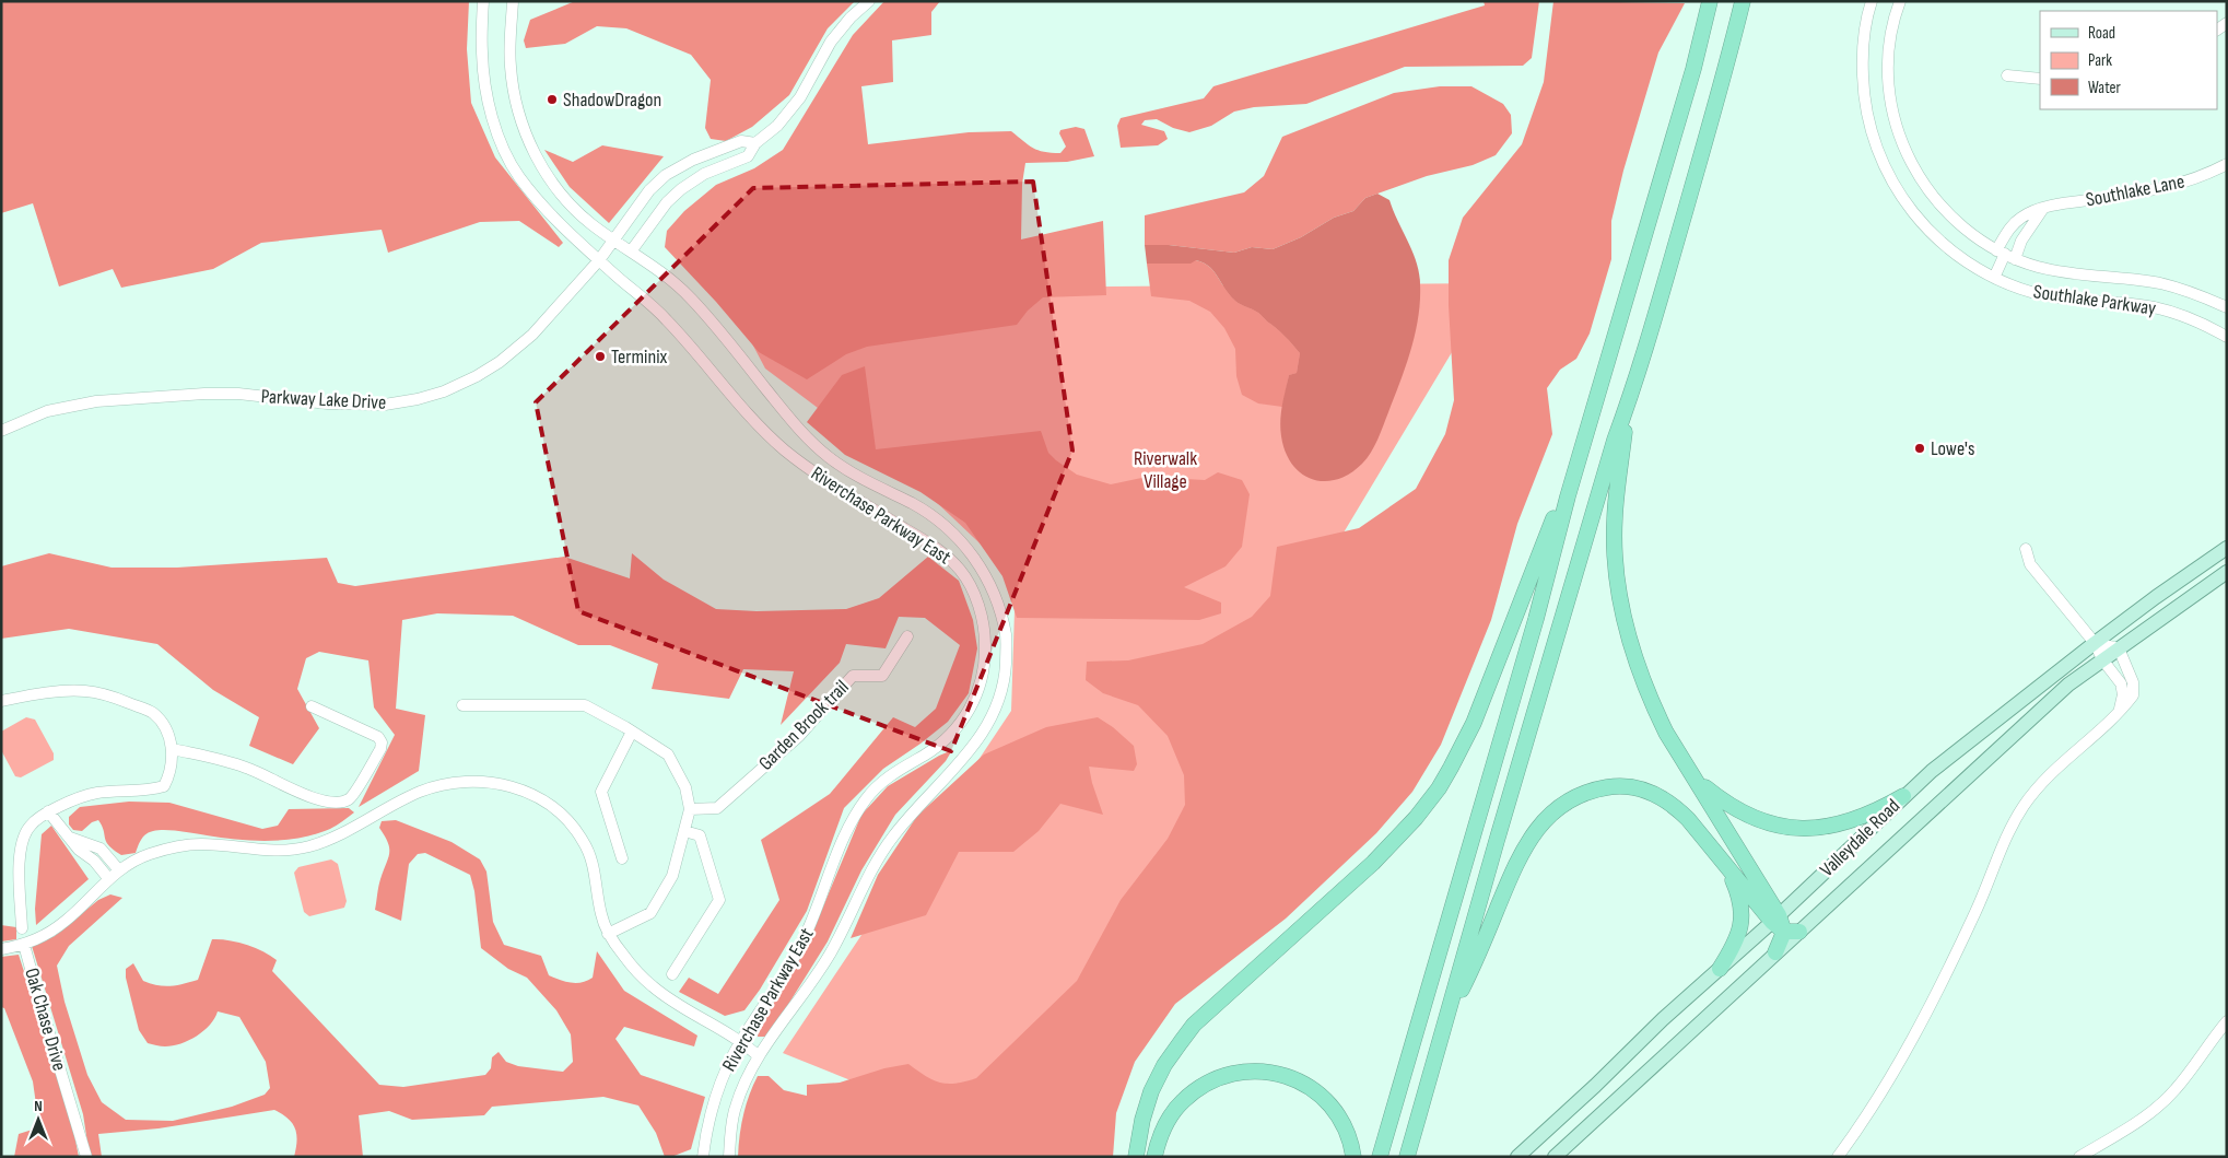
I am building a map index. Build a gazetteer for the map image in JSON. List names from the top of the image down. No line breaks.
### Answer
{"streets":{"main road":["Valleydale Road"],"street":["Southlake Lane","Southlake Parkway","Parkway Lake Drive","Riverchase Parkway East","Garden Brook trail","Oak Chase Drive"]},"crossings":[["Southlake Lane","Southlake Parkway"],["Parkway Lake Drive","Riverchase Parkway East"]],"parks":["Riverwalk Village"],"places":["ShadowDragon","Terminix","Lowe's"],"legend":["Road","Park","Water"],"north":"top"}
